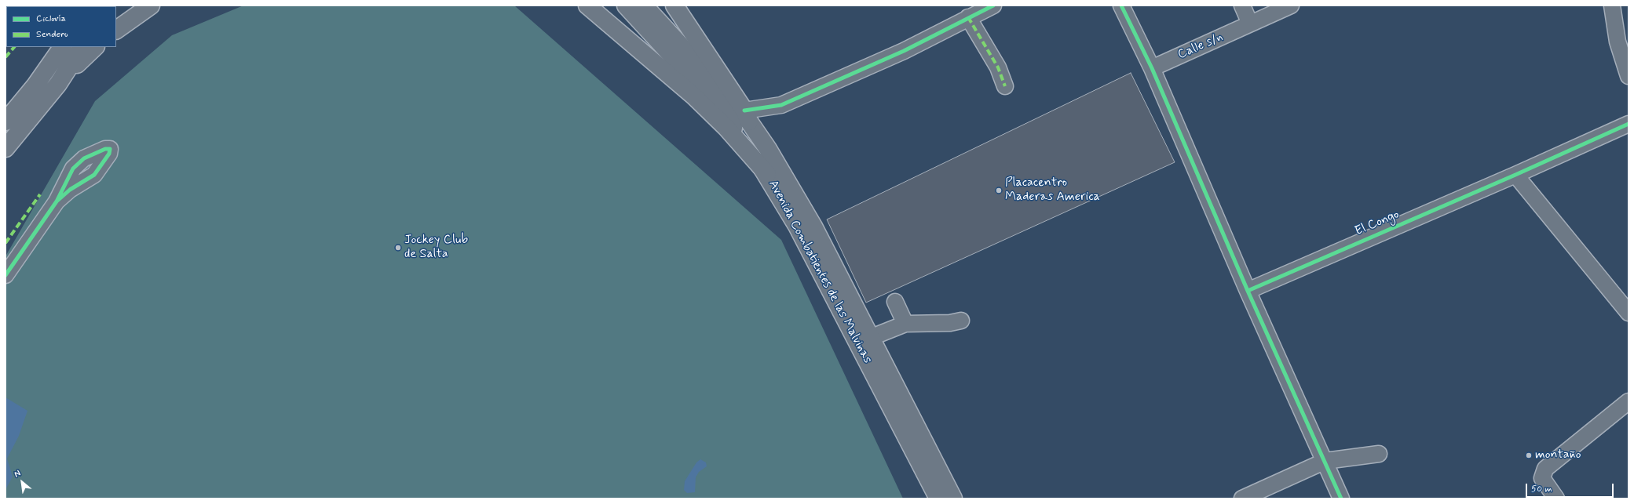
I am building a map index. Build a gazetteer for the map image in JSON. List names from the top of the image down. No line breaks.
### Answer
{"streets":{"main road":["Avenida Combatientes de las Malvinas"],"street":["Calle s/n","El Congo"]},"places":["Placacentro Maderas America","Jockey Club de Salta","montaño"],"legend":["Ciclovía","Sendero"],"scale_bar":"50 m","north":"top left"}
